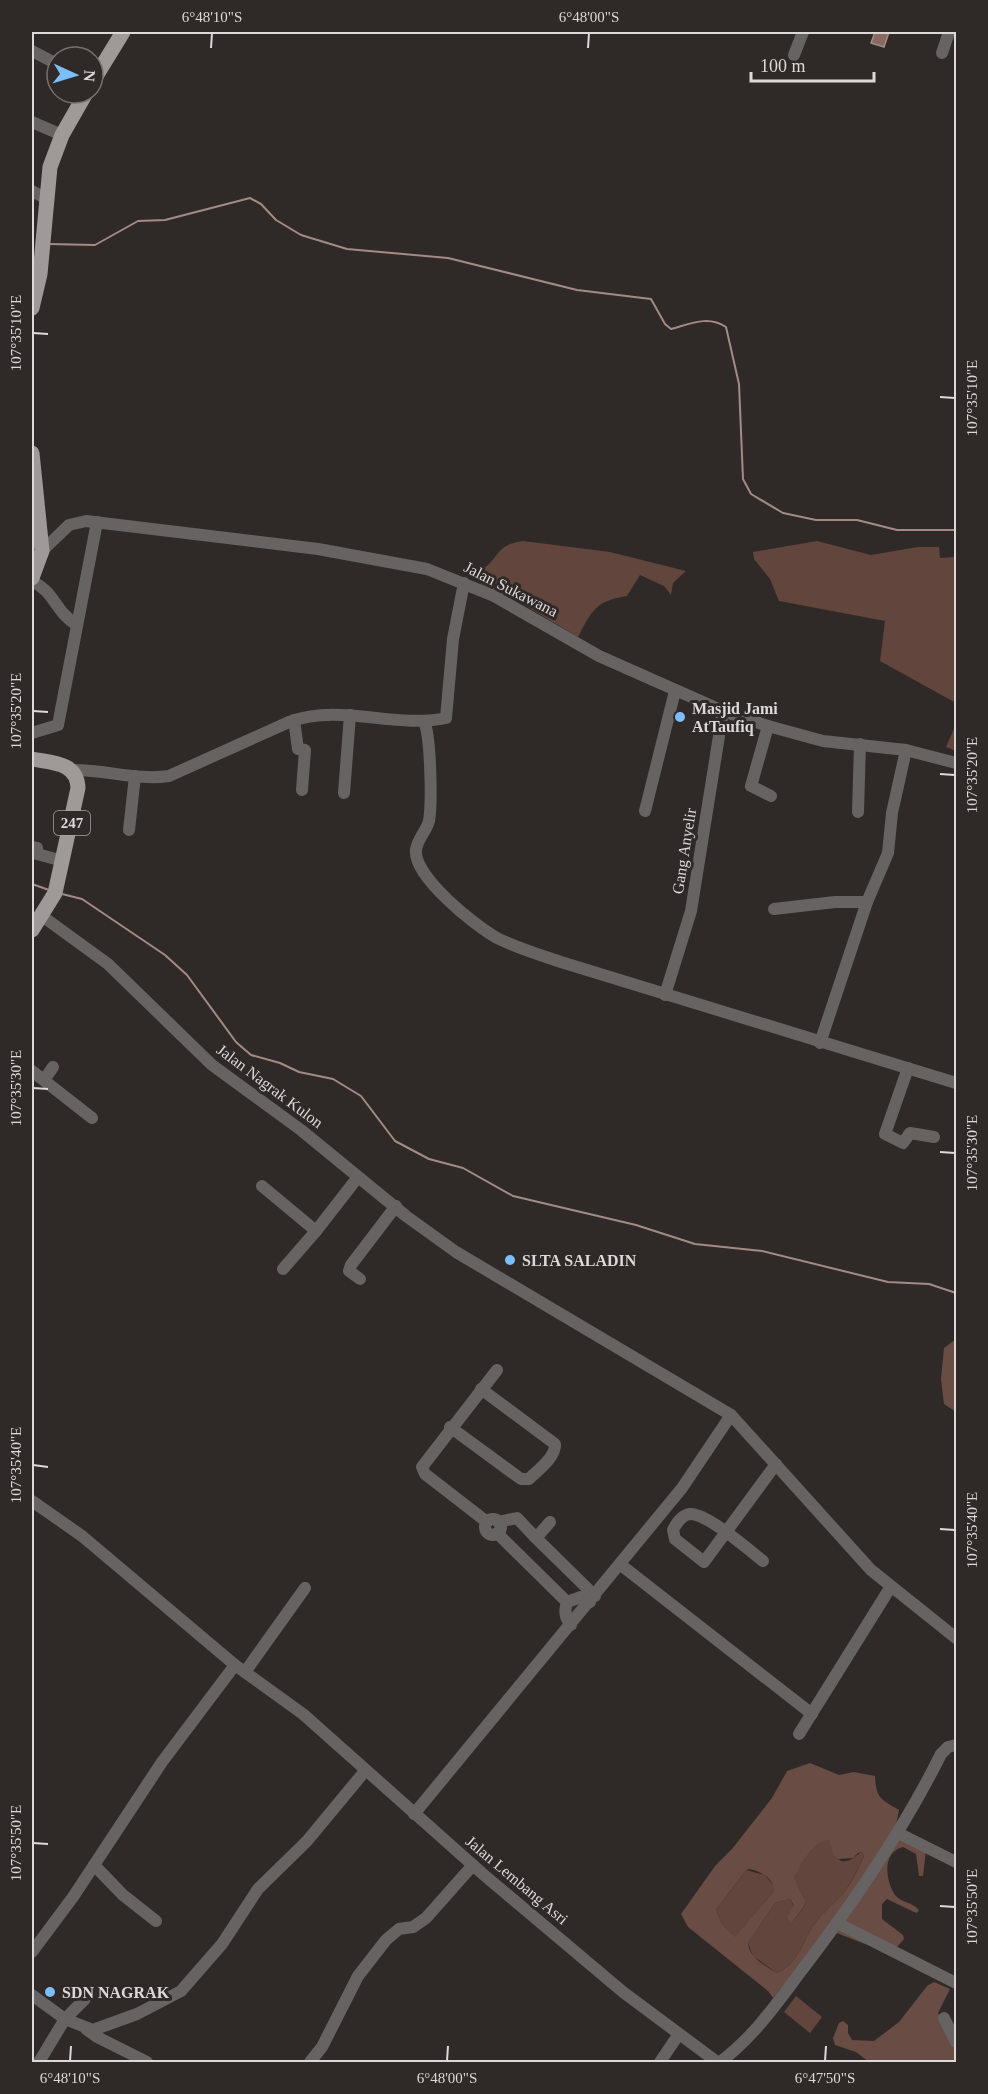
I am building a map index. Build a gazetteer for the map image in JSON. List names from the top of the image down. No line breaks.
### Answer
{"streets":{"main road":["247"],"street":["Jalan Sukawana","Gang Anyelir","Jalan Nagrak Kulon","Jalan Lembang Asri"]},"crossings":[["Jalan Sukawana","Gang Anyelir"],["247","Jalan Nagrak Kulon"]],"places":["Masjid Jami AtTaufiq","SLTA SALADIN","SDN NAGRAK"],"scale_bar":"100 m","north":"right","coordinates":["6°48'10\"S","6°48'00\"S","107°35'10\"E","107°35'20\"E","107°35'30\"E","107°35'40\"E","107°35'50\"E","6°47'50\"S"]}
